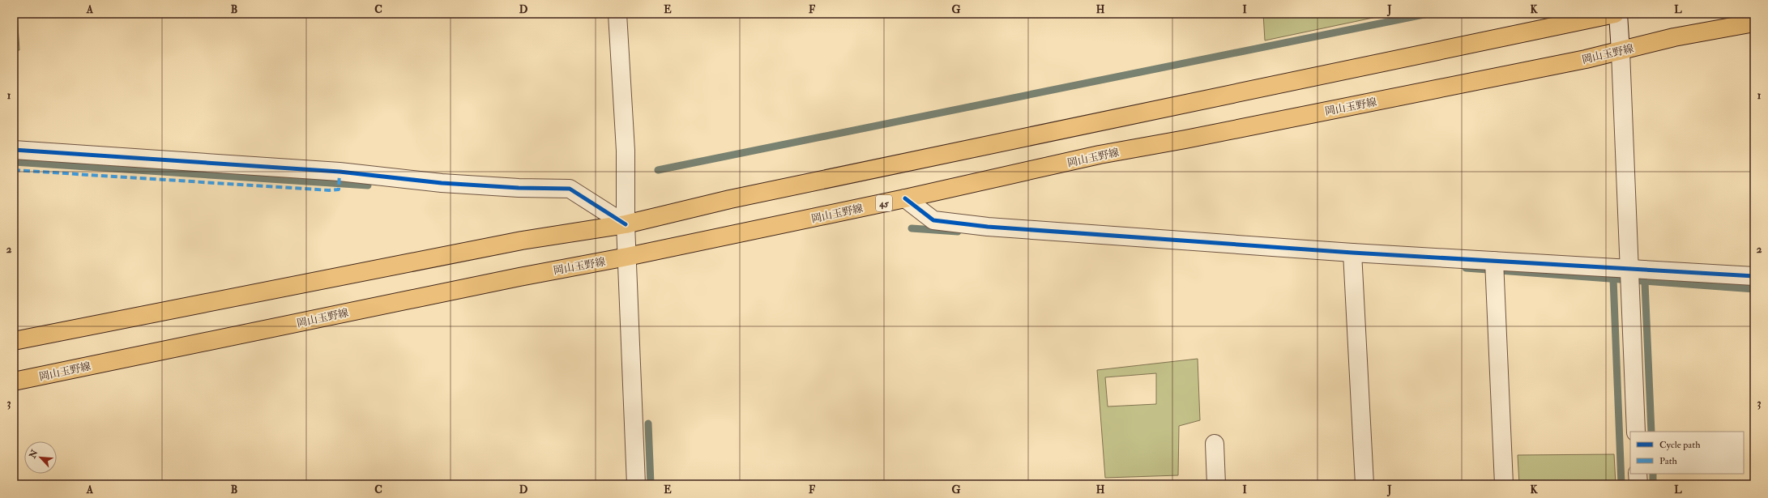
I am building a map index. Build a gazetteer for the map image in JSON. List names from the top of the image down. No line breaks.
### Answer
{"streets":{"main road":["岡山玉野線","45"]},"legend":["Cycle path","Path"],"north":"top left","grid":{"columns":["A","B","C","D","E","F","G","H","I","J","K","L"],"rows":["1","2","3"]}}
